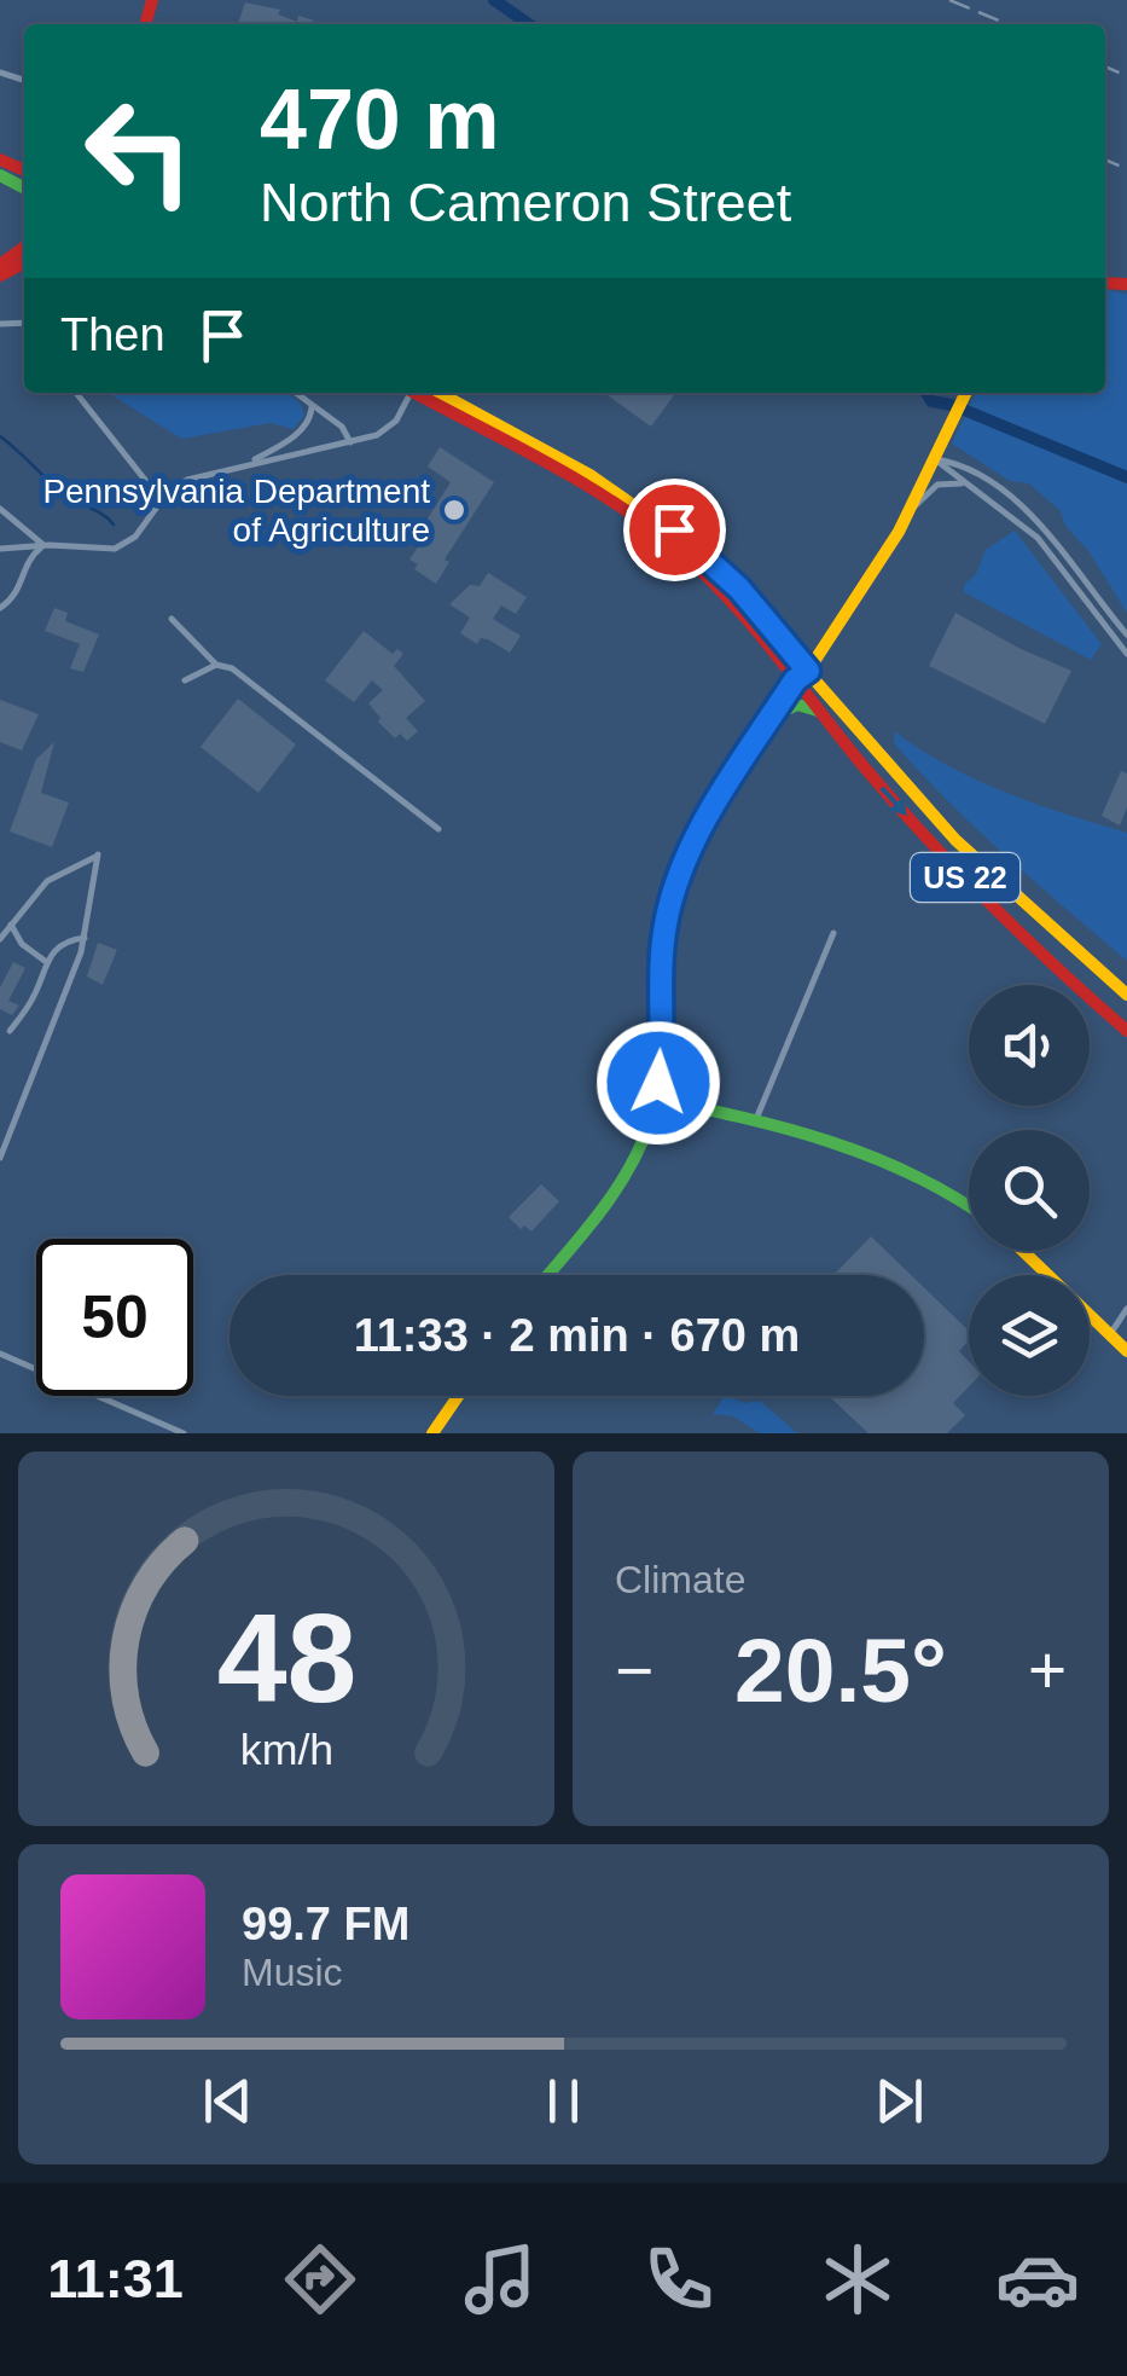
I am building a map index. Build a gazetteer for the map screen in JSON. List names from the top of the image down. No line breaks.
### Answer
{"streets":{"main road":["US 22"]},"places":["Pennsylvania Department of Agriculture"],"page":{"turn":["470 m","North Cameron Street"],"then":"Then","limit":"50","trip":"11:33 · 2 min · 670 m","tile":"Climate","heat":["−","20.5°","+"],"song":["99.7 FM","Music"],"tabs":"11:31","gauge":["48","km/h"]}}
